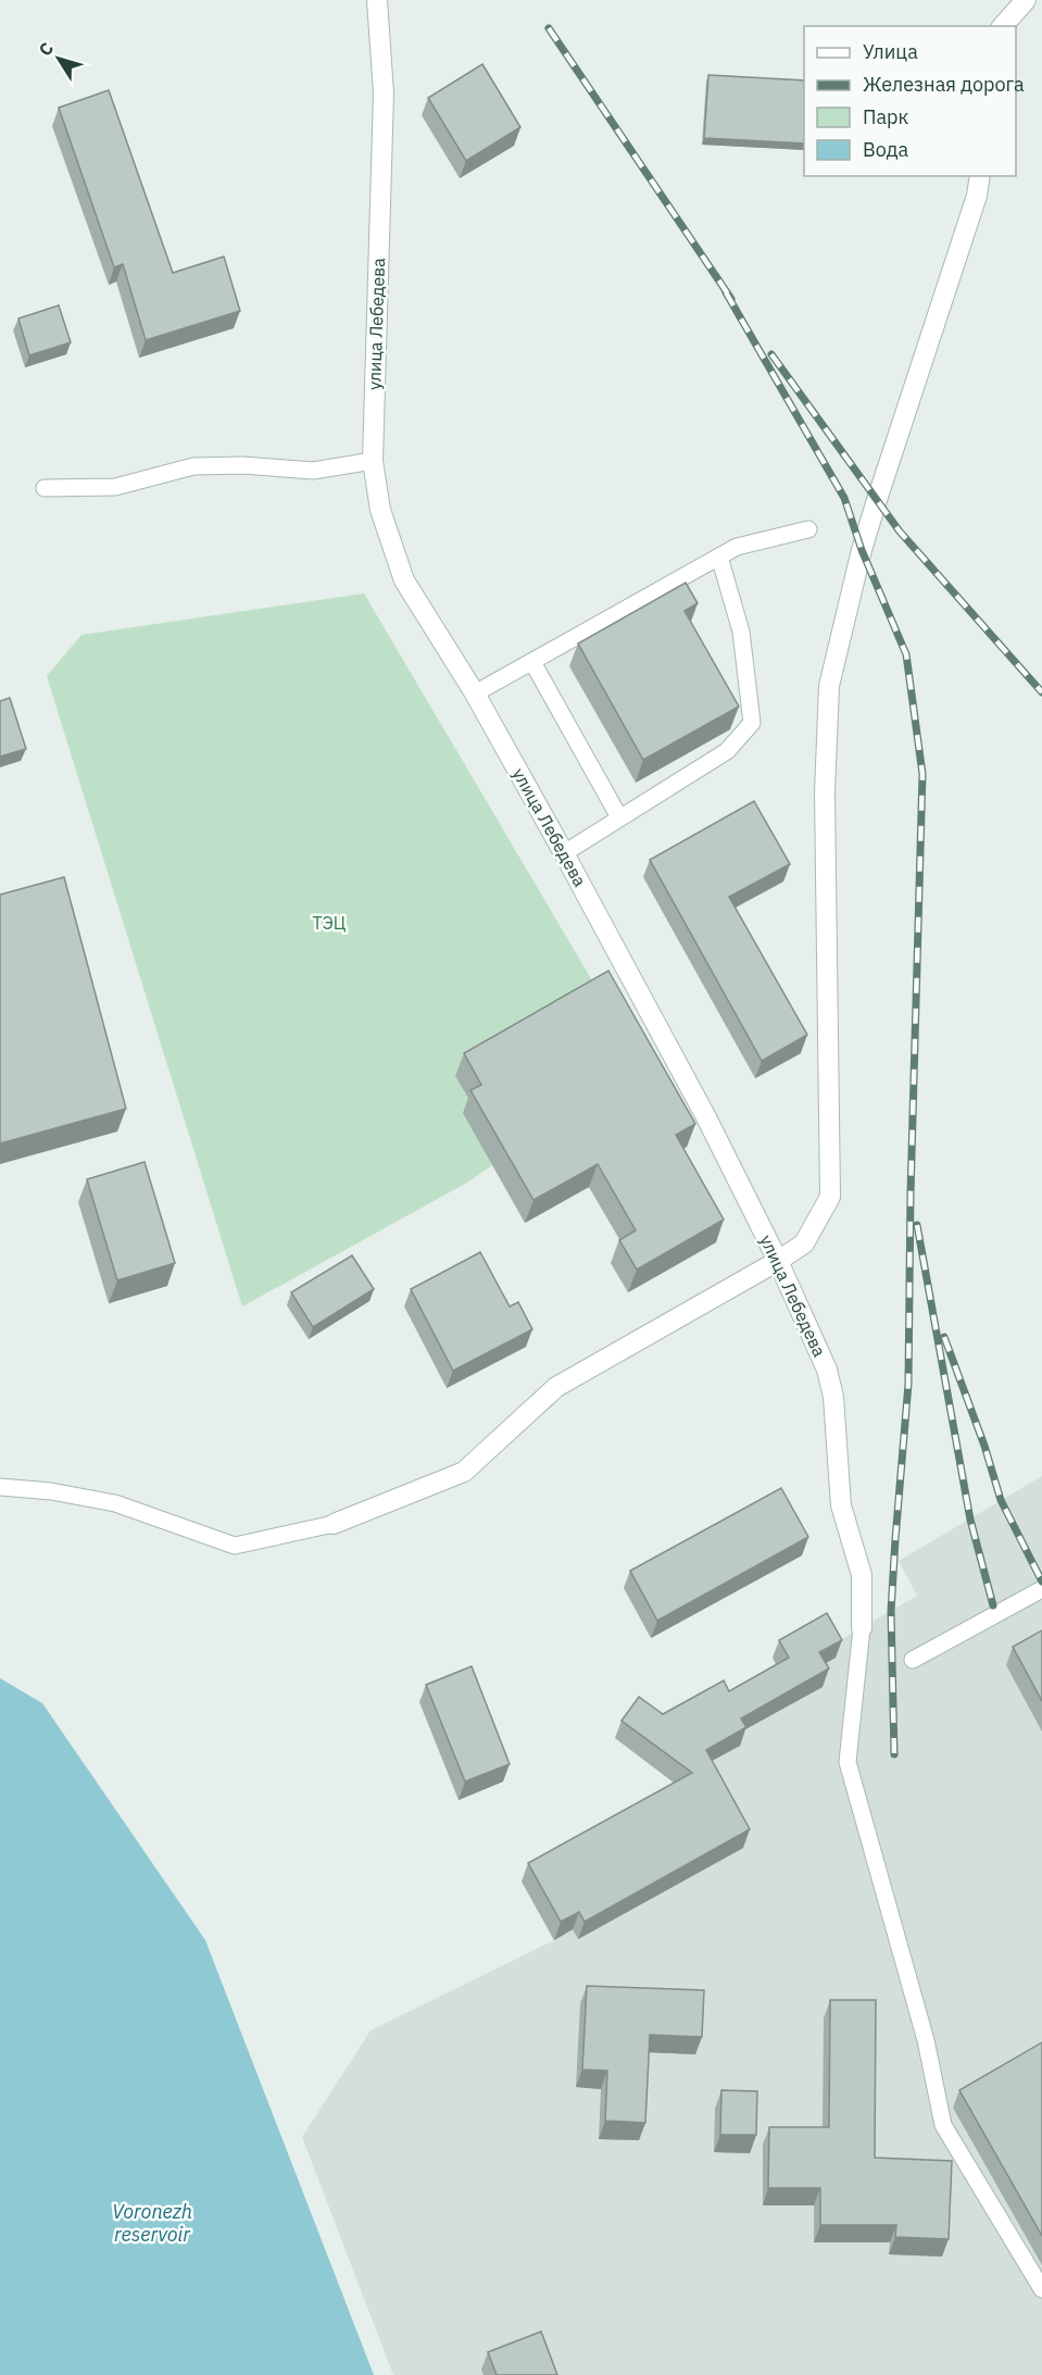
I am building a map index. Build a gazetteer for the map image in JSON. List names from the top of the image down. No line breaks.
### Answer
{"streets":{"street":["улица Лебедева"]},"water":["Voronezh reservoir"],"parks":["ТЭЦ"],"legend":["Улица","Железная дорога","Парк","Вода"],"north":"top left"}
